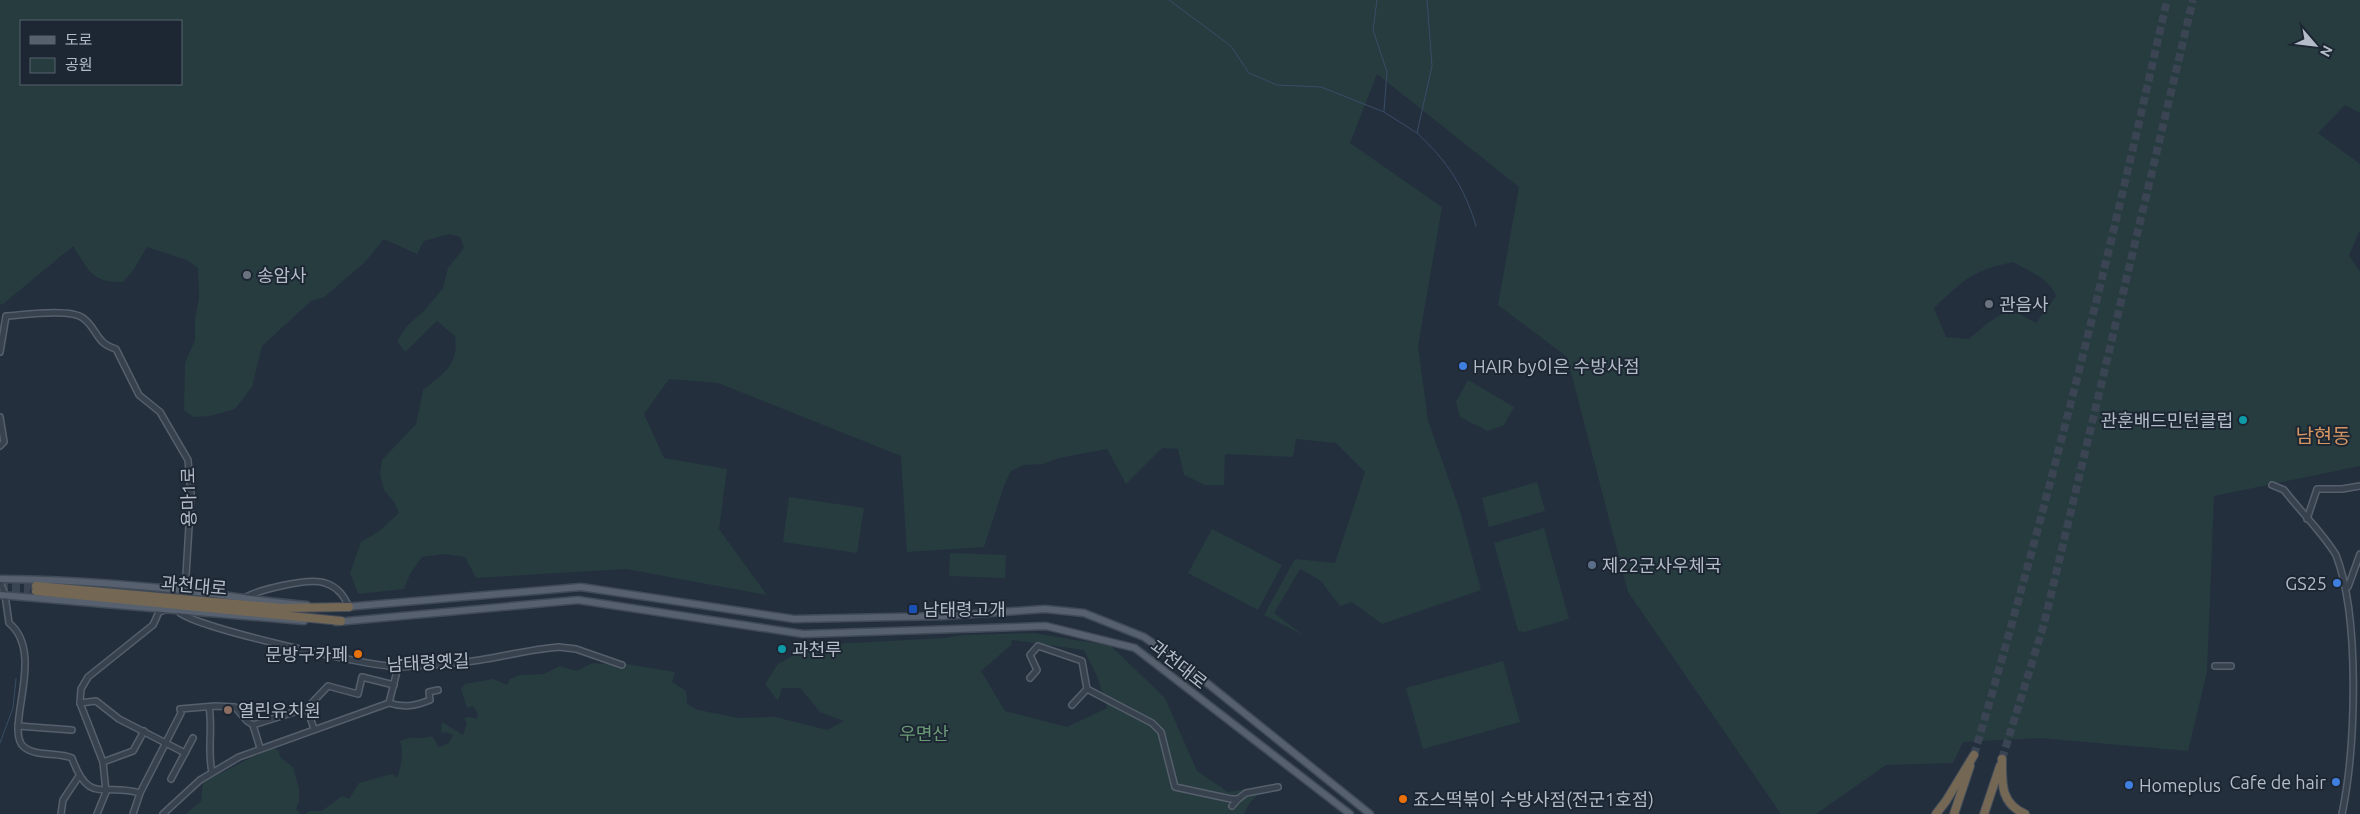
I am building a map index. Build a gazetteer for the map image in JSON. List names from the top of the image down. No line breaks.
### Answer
{"streets":{"highway":["과천대로"],"street":["용마1로","남태령옛길"]},"crossings":[["과천대로","남태령옛길"]],"districts":["남현동"],"parks":["우면산"],"places":{"other":["송암사","관음사","HAIR by이은 수방사점","관훈배드민턴클럽","제22군사우체국","GS25","과천루","문방구카페","열린유치원","Cafe de hair","Homeplus","죠스떡볶이 수방사점(전군1호점)"],"transit":["남태령고개"]},"legend":["도로","공원"],"north":"bottom right"}
